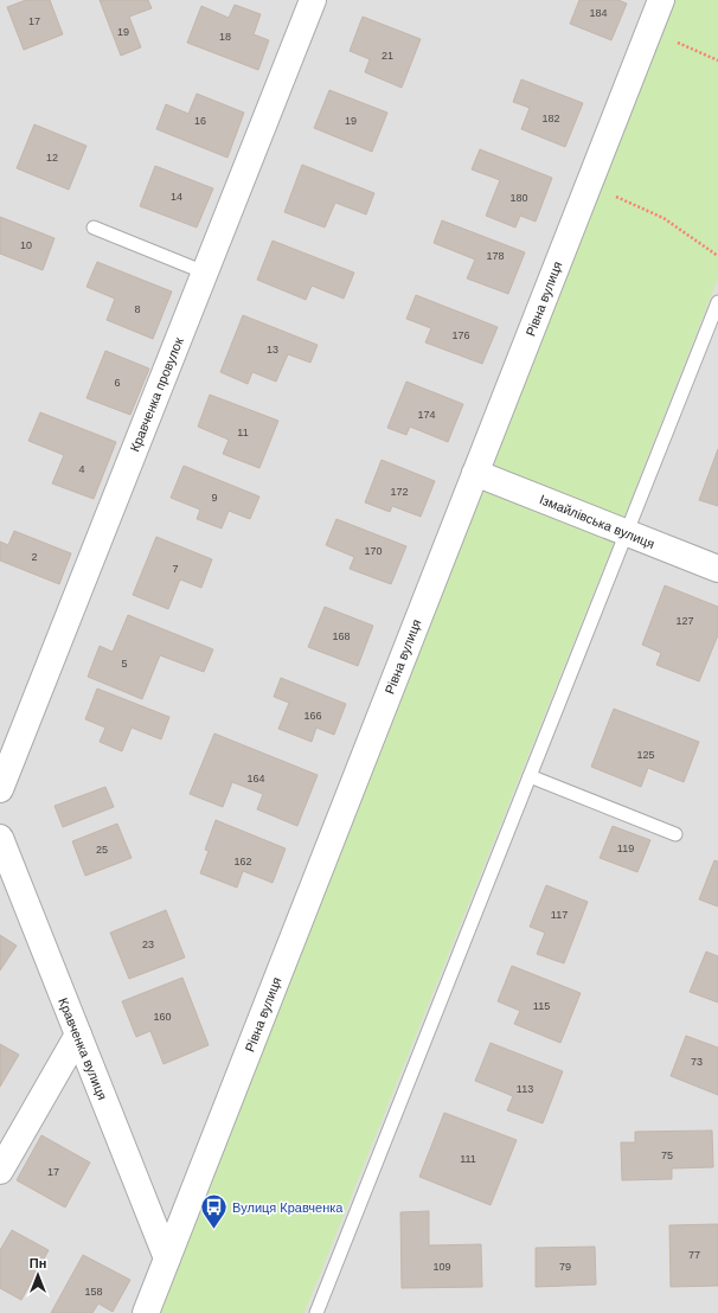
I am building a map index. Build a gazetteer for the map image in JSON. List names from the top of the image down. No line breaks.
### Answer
{"streets":{"street":["Рівна вулиця","Кравченка провулок","Ізмайлівська вулиця","Кравченка вулиця"]},"crossings":[["Рівна вулиця","Ізмайлівська вулиця"],["Рівна вулиця","Кравченка вулиця"]],"places":{"bus stop":["Вулиця Кравченка"]},"house_numbers":["184","17","19","18","21","182","16","19","12","14","180","10","178","8","176","13","6","174","11","4","172","9","170","2","7","127","168","5","166","125","164","119","25","162","117","23","115","160","73","113","75","111","17","77","109","79","158"],"north":"top"}
